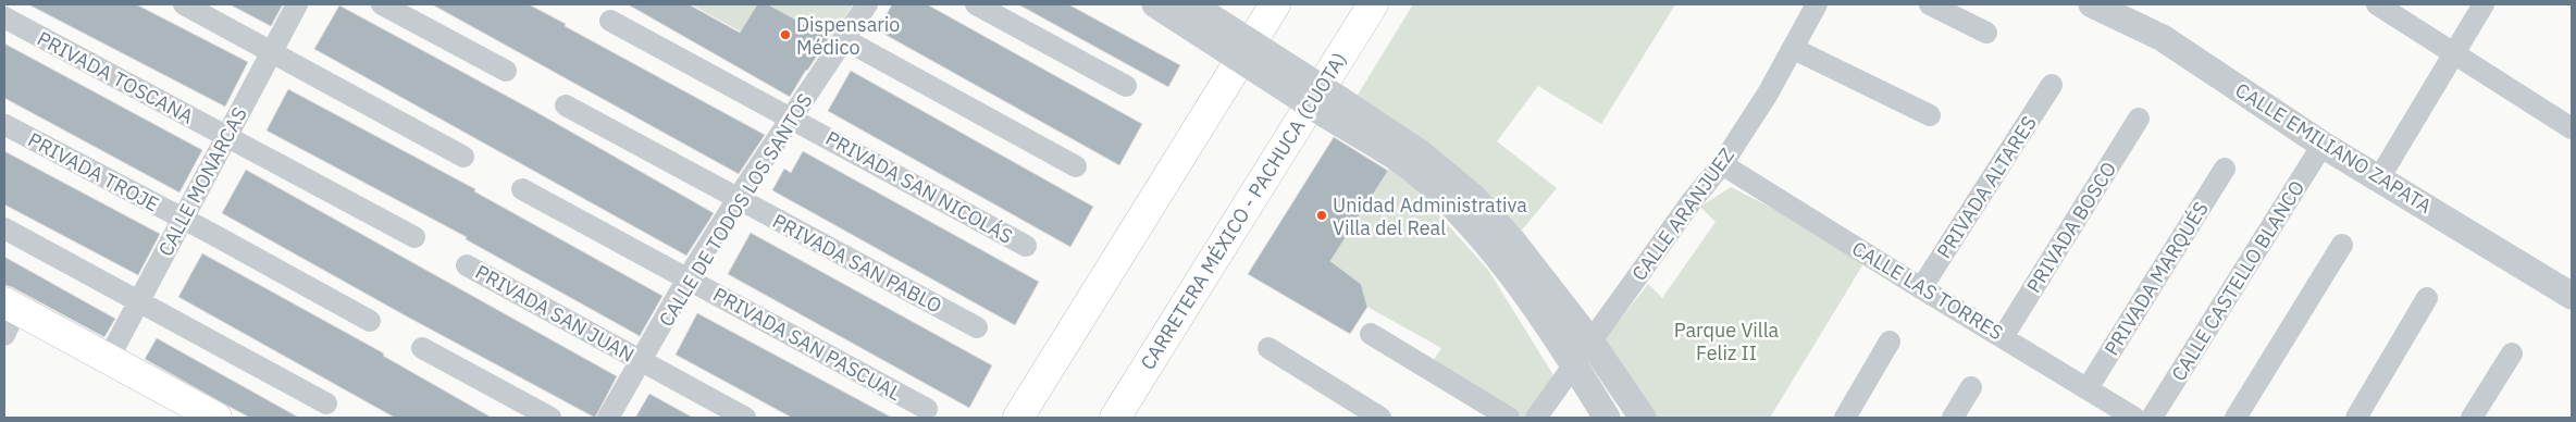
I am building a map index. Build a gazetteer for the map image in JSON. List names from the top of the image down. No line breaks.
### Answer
{"streets":{"main road":["CARRETERA MÉXICO - PACHUCA (CUOTA)"],"street":["PRIVADA TOSCANA","CALLE EMILIANO ZAPATA","PRIVADA TROJE","CALLE MONARCAS","PRIVADA SAN NICOLÁS","PRIVADA ALTARES","CALLE DE TODOS LOS SANTOS","CALLE ARANJUEZ","PRIVADA BOSCO","PRIVADA SAN PABLO","PRIVADA MARQUÉS","CALLE CASTELLO BLANCO","CALLE LAS TORRES","PRIVADA SAN JUAN","PRIVADA SAN PASCUAL"]},"crossings":[["PRIVADA TOSCANA","CALLE MONARCAS"],["CALLE EMILIANO ZAPATA","CALLE CASTELLO BLANCO"],["PRIVADA TROJE","CALLE MONARCAS"],["PRIVADA SAN NICOLÁS","CALLE DE TODOS LOS SANTOS"],["PRIVADA ALTARES","CALLE LAS TORRES"],["CALLE DE TODOS LOS SANTOS","PRIVADA SAN PABLO"],["CALLE DE TODOS LOS SANTOS","PRIVADA SAN JUAN"],["CALLE DE TODOS LOS SANTOS","PRIVADA SAN PASCUAL"],["CALLE ARANJUEZ","CALLE LAS TORRES"],["PRIVADA BOSCO","CALLE LAS TORRES"],["PRIVADA MARQUÉS","CALLE LAS TORRES"]],"parks":["Parque Villa Feliz II"],"places":["Dispensario Médico","Unidad Administrativa Villa del Real"]}
